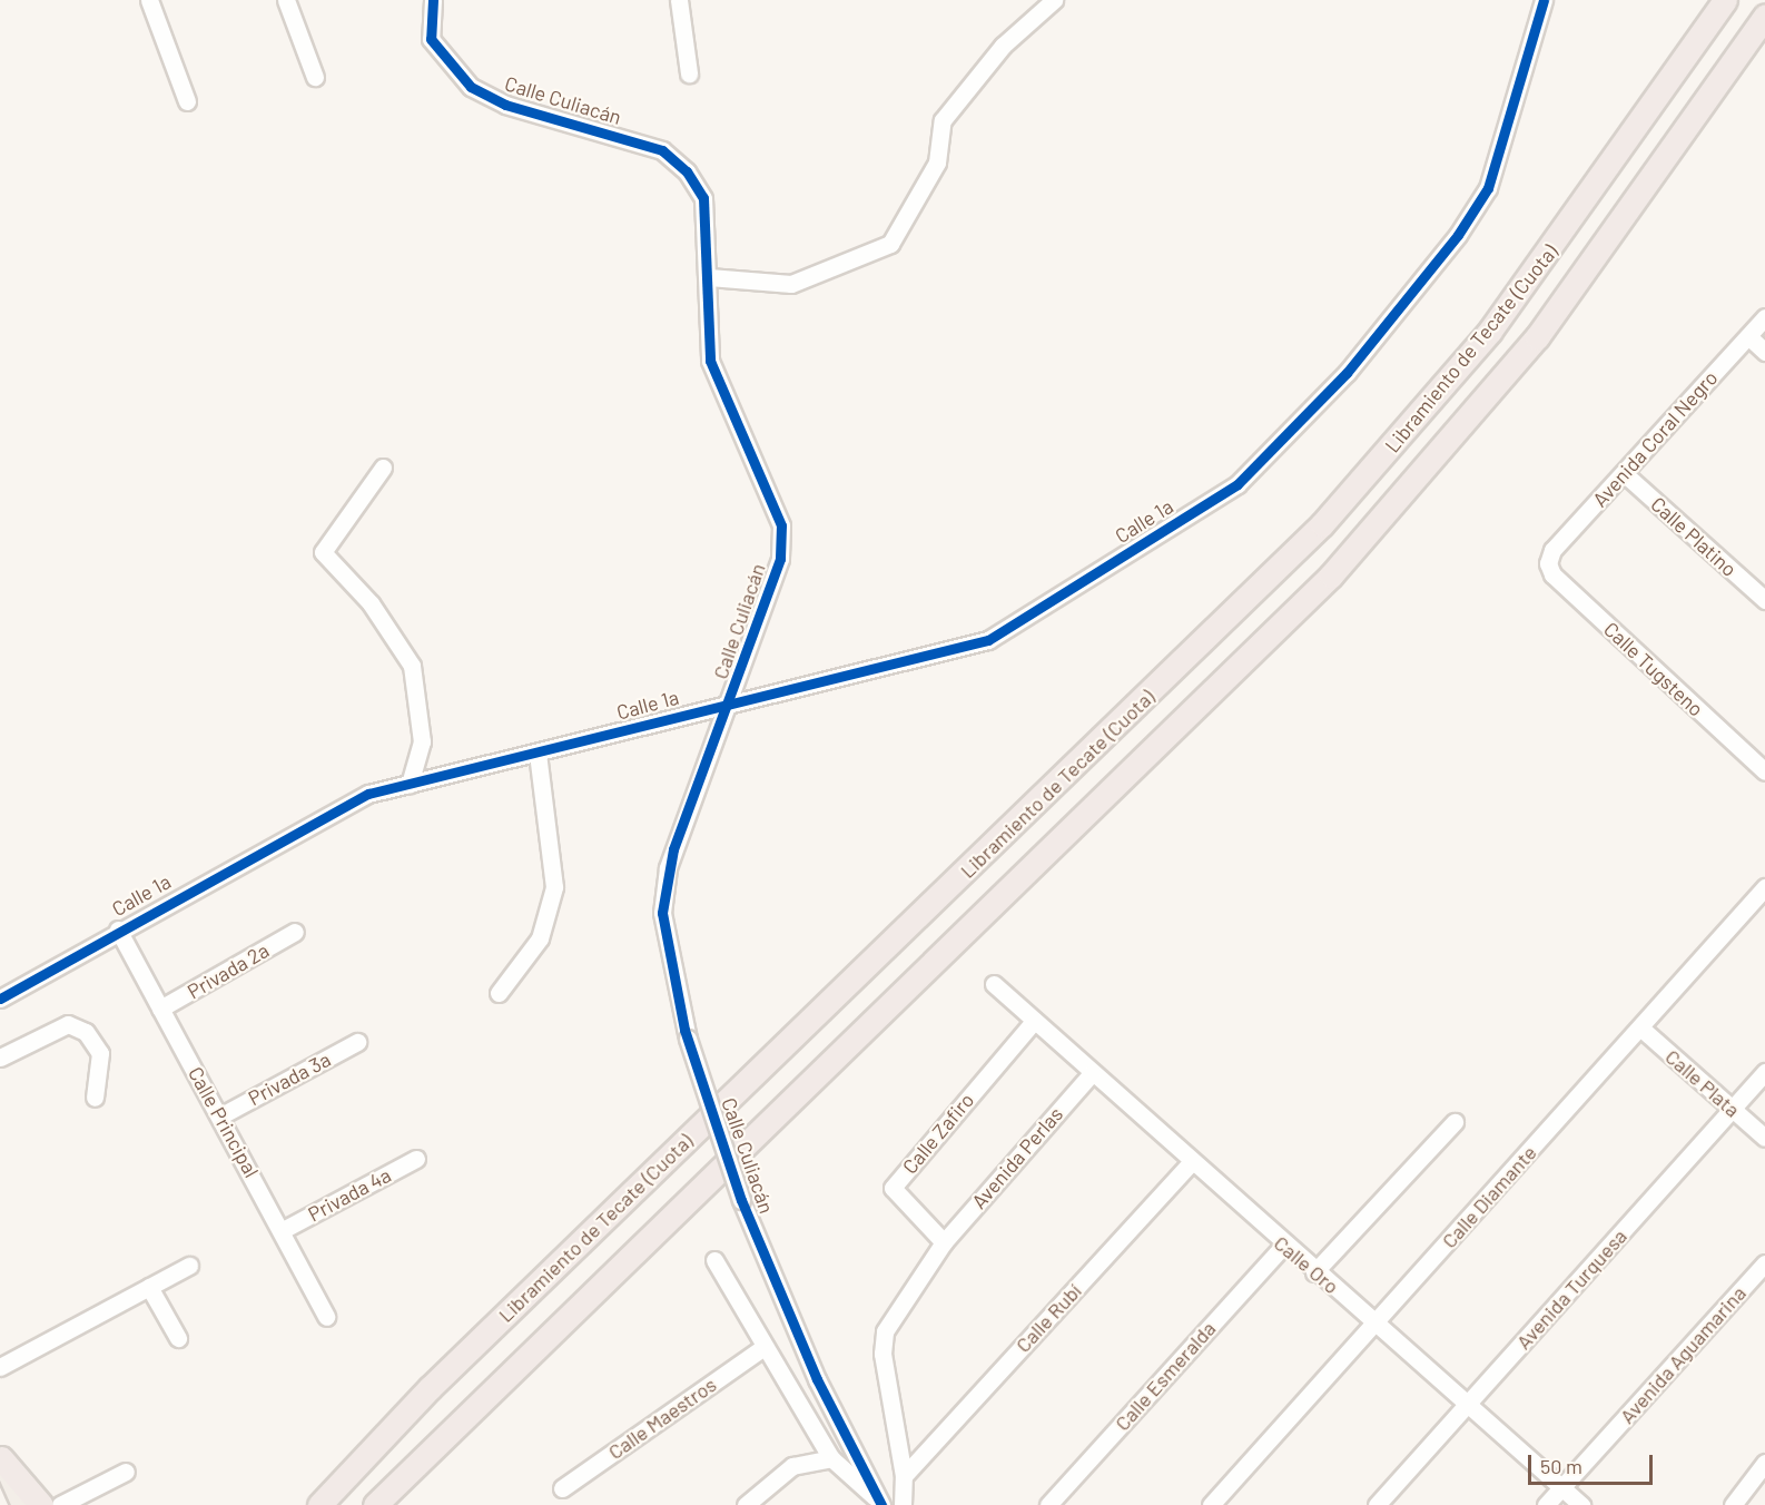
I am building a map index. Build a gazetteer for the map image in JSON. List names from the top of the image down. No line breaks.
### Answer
{"streets":{"highway":["Libramiento de Tecate (Cuota)"],"street":["Calle Culiacán","Avenida Coral Negro","Calle 1a","Calle Platino","Calle Tugsteno","Privada 2a","Privada 3a","Calle Plata","Calle Principal","Calle Zafiro","Avenida Perlas","Privada 4a","Calle Diamante","Calle Oro","Avenida Turquesa","Calle Rubí","Avenida Aguamarina","Calle Esmeralda","Calle Maestros"]},"crossings":[["Calle Culiacán","Calle 1a"],["Avenida Coral Negro","Calle Platino"],["Avenida Coral Negro","Calle Tugsteno"],["Calle 1a","Calle Principal"],["Privada 2a","Calle Principal"],["Privada 3a","Calle Principal"],["Calle Plata","Calle Diamante"],["Calle Plata","Avenida Turquesa"],["Calle Principal","Privada 4a"],["Calle Zafiro","Avenida Perlas"],["Calle Zafiro","Calle Oro"],["Avenida Perlas","Calle Oro"],["Calle Diamante","Calle Oro"],["Calle Oro","Avenida Turquesa"],["Calle Oro","Calle Rubí"],["Calle Oro","Avenida Aguamarina"],["Calle Oro","Calle Esmeralda"]],"scale_bar":"50 m"}
